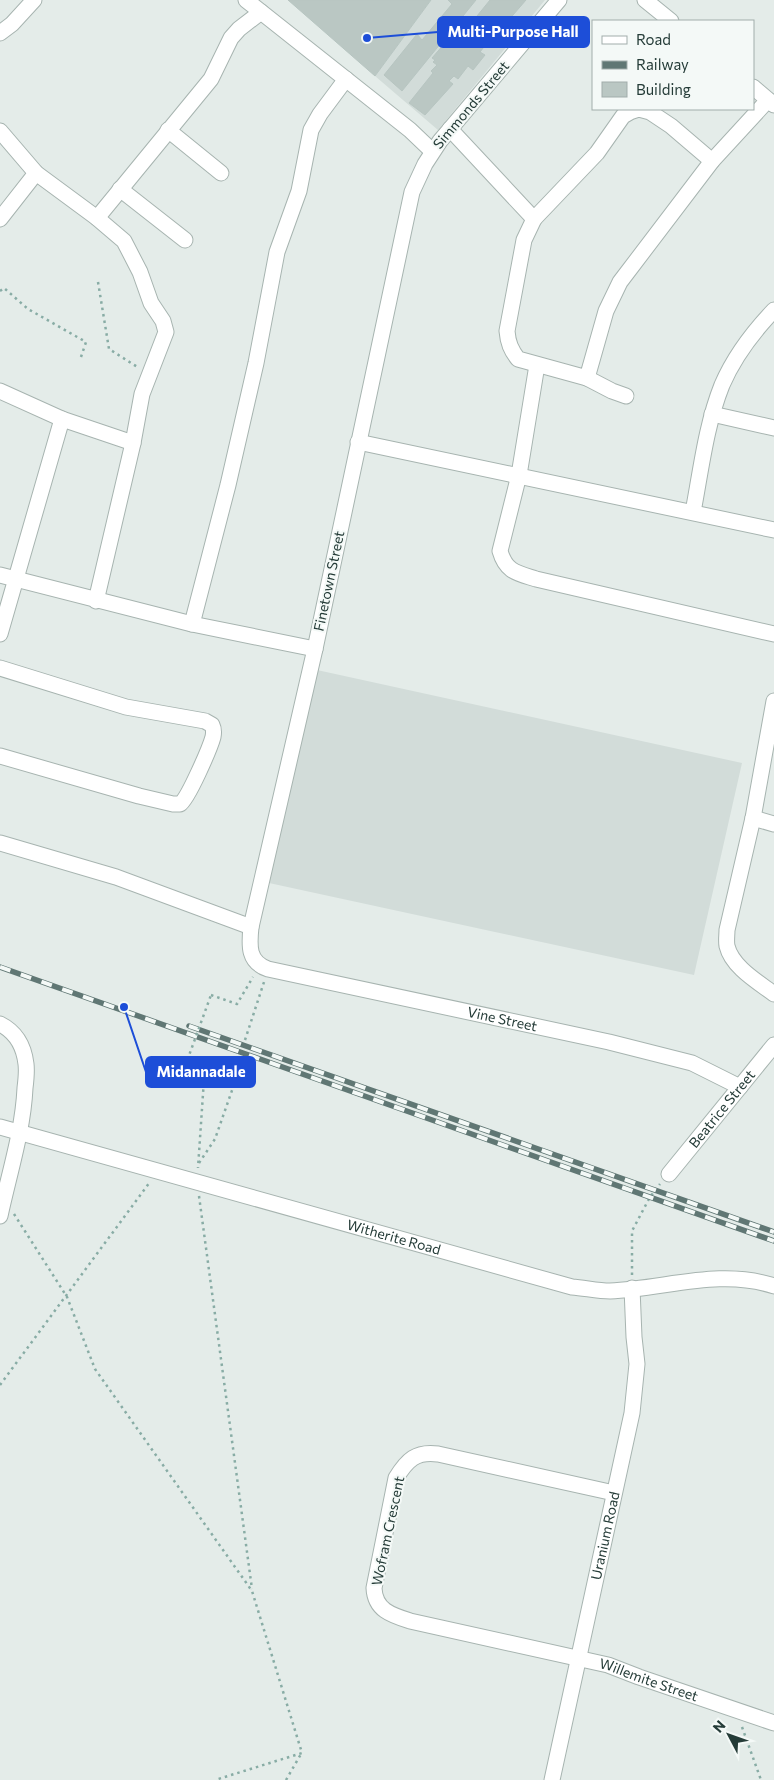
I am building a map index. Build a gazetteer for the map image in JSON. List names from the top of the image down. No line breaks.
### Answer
{"streets":{"street":["Simmonds Street","Finetown Street","Vine Street","Beatrice Street","Witherite Road","Wofram Crescent","Uranium Road","Willemite Street"]},"crossings":[["Simmonds Street","Finetown Street"],["Finetown Street","Vine Street"],["Vine Street","Beatrice Street"],["Witherite Road","Uranium Road"],["Wofram Crescent","Uranium Road"],["Wofram Crescent","Willemite Street"],["Uranium Road","Willemite Street"]],"places":["Multi-Purpose Hall","Midannadale"],"legend":["Road","Railway","Building"],"north":"top left"}
